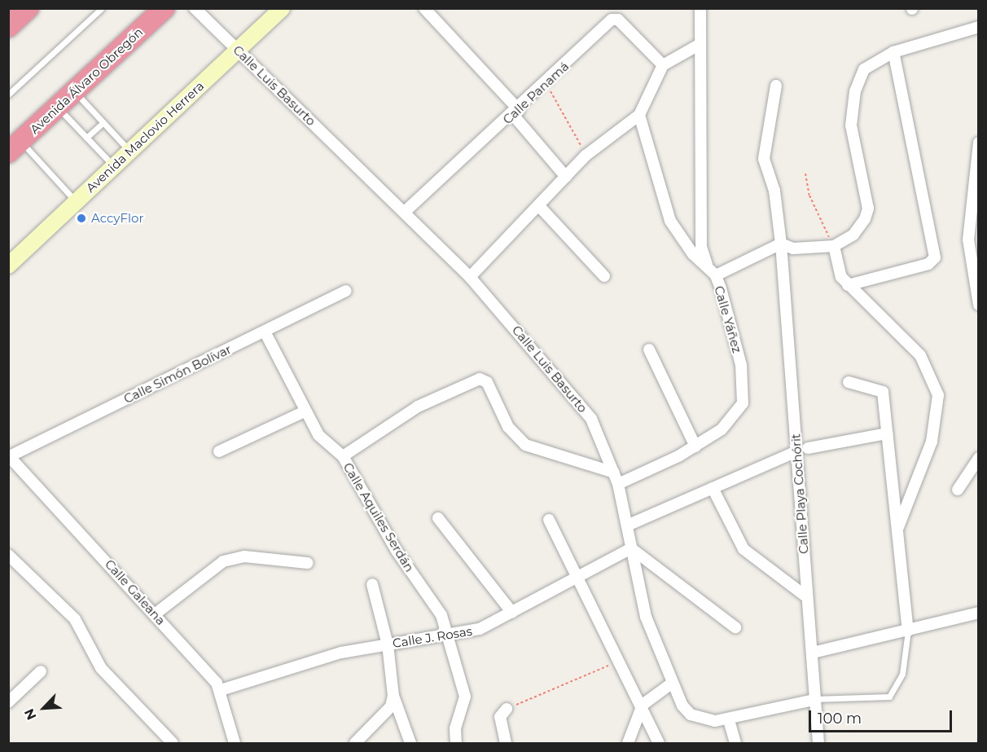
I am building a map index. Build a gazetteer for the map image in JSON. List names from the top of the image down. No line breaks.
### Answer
{"streets":{"highway":["Avenida Álvaro Obregón"],"street":["Calle Luis Basurto","Calle Panamá","Avenida Maclovio Herrera","Calle Yáñez","Calle Simón Bolívar","Calle Playa Cochórit","Calle Aquiles Serdán","Calle Galeana","Calle J. Rosas"]},"crossings":[["Calle Luis Basurto","Calle Panamá"],["Calle Luis Basurto","Avenida Maclovio Herrera"],["Calle Luis Basurto","Calle Yáñez"],["Calle Luis Basurto","Calle Playa Cochórit"],["Calle Luis Basurto","Calle J. Rosas"],["Calle Simón Bolívar","Calle Aquiles Serdán"],["Calle Simón Bolívar","Calle Galeana"],["Calle Aquiles Serdán","Calle J. Rosas"],["Calle Galeana","Calle J. Rosas"]],"places":["AccyFlor"],"scale_bar":"100 m","north":"bottom left"}
